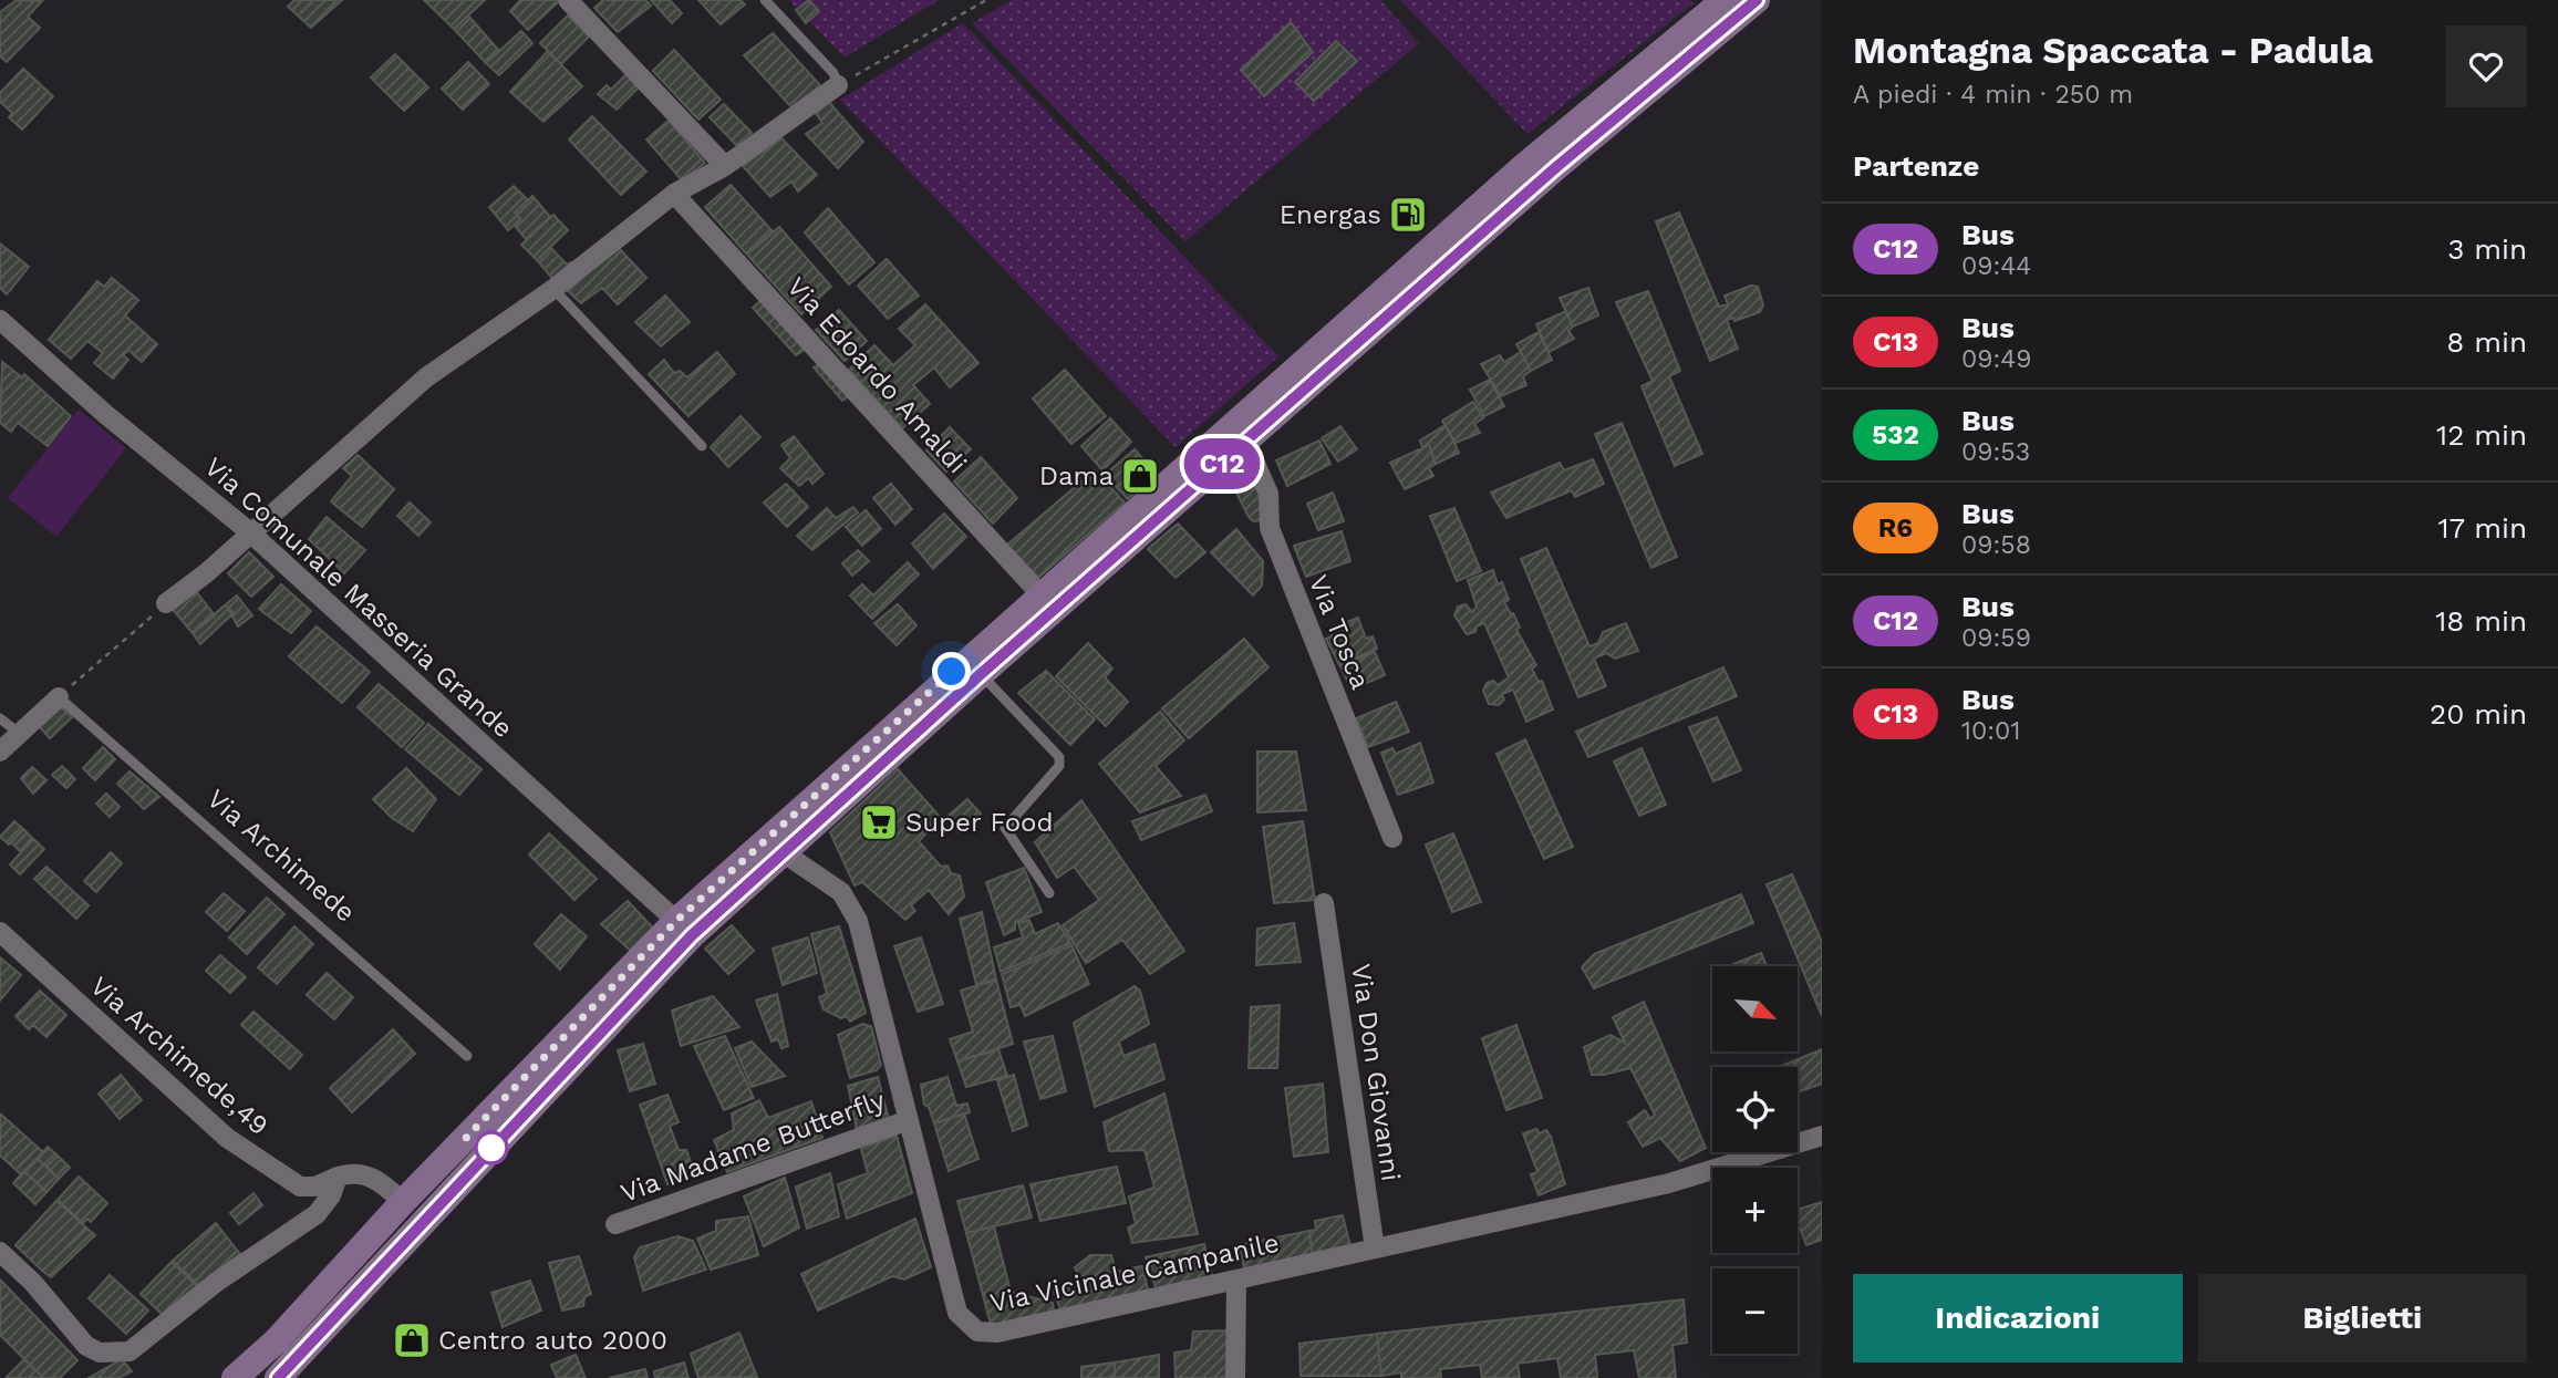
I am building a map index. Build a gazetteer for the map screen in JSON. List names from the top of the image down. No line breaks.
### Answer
{"streets":{"street":["Via Edoardo Amaldi","Via Comunale Masseria Grande","Via Tosca","Via Archimede,49","Via Don Giovanni","Via Madame Butterfly","Via Vicinale Campanile"],"lane":["Via Archimede"]},"crossings":[["Via Don Giovanni","Via Vicinale Campanile"],["Via Madame Butterfly","Via Vicinale Campanile"]],"places":{"fuel station":["Energas"],"shop":["Dama","Centro auto 2000"],"supermarket":["Super Food"]},"lines":["bus line C12"],"north":"bottom right","page":{"on_map":"C12","heading":[["Montagna Spaccata - Padula","A piedi · 4 min · 250 m"],"Partenze"],"list":[{"mark":"C12","name":"Bus","note":"09:44","value":"3 min"},{"mark":"C13","name":"Bus","note":"09:49","value":"8 min"},{"mark":"532","name":"Bus","note":"09:53","value":"12 min"},{"mark":"R6","name":"Bus","note":"09:58","value":"17 min"},{"mark":"C12","name":"Bus","note":"09:59","value":"18 min"},{"mark":"C13","name":"Bus","note":"10:01","value":"20 min"}],"map_buttons":["+","−"],"buttons":["Indicazioni","Biglietti"]}}
